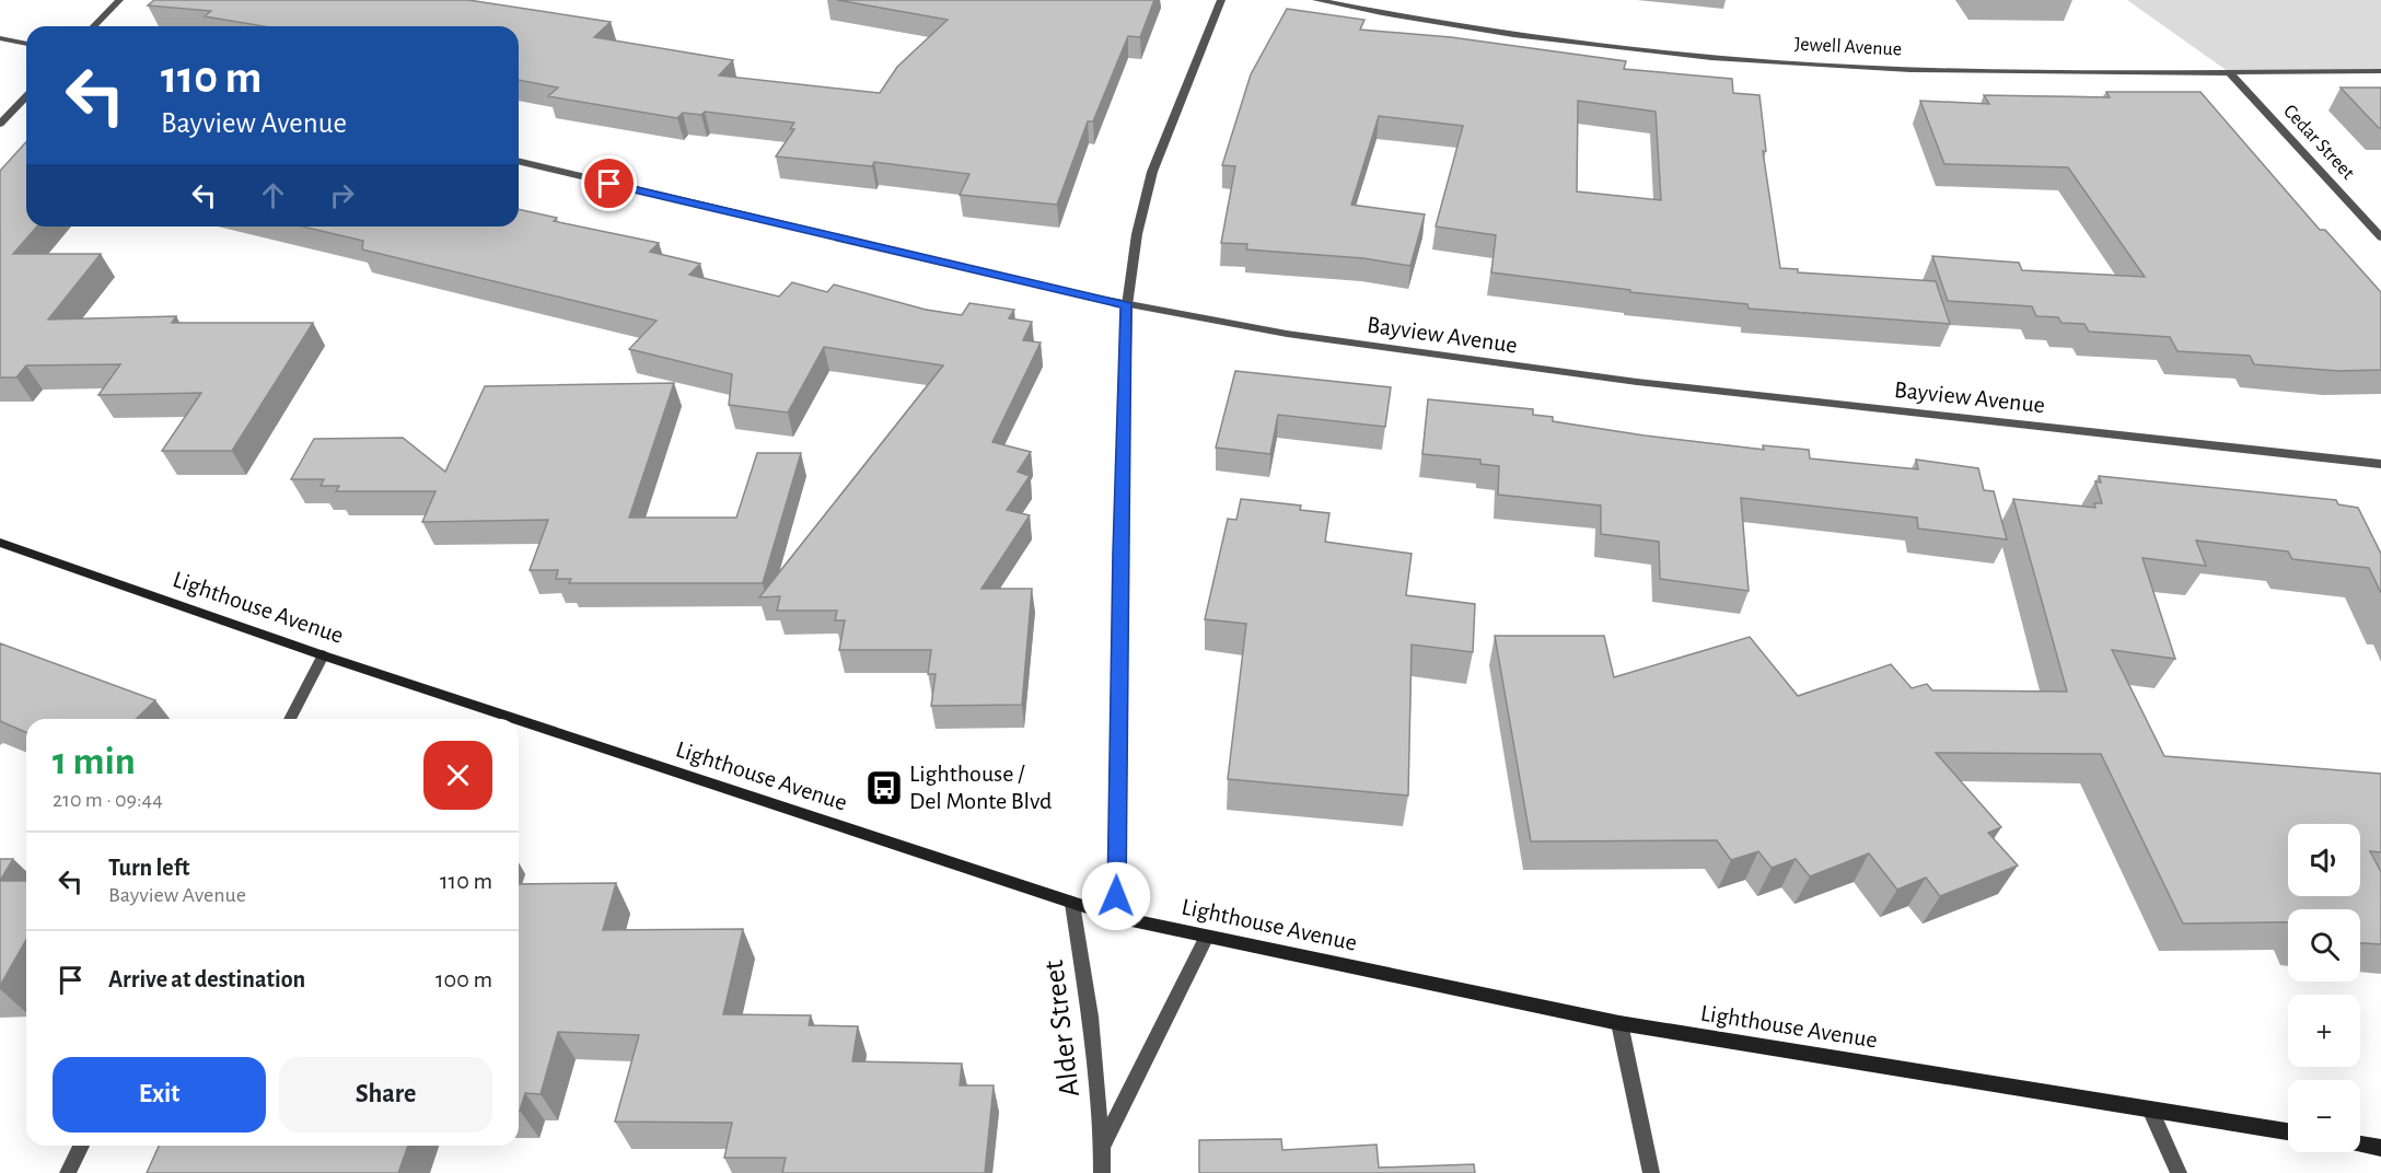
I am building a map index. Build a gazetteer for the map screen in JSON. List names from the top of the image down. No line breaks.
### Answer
{"streets":{"main road":["Lighthouse Avenue"],"street":["Jewell Avenue","Cedar Street","Bayview Avenue","Alder Street"]},"crossings":[["Jewell Avenue","Cedar Street"],["Lighthouse Avenue","Alder Street"]],"places":{"bus stop":["Lighthouse / Del Monte Blvd"]},"page":{"turn":["110 m","Bayview Avenue"],"heading":["1 min","210 m · 09:44"],"map_buttons":["+","−"],"list":[{"name":"Turn left","note":"Bayview Avenue","value":"110 m"},{"name":"Arrive at destination","value":"100 m"}],"buttons":["Exit","Share"]}}
